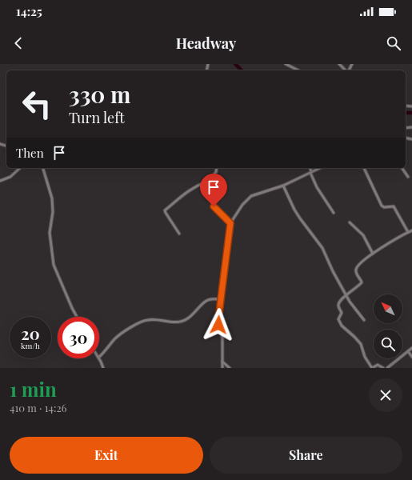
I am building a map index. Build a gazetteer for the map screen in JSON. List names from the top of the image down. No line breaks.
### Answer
{"north":"top left","page":{"status":"14:25","header":"Headway","turn":["330 m","Turn left"],"then":"Then","speed":"20 km/h","limit":"30","heading":["1 min","410 m · 14:26"],"buttons":["Exit","Share"]}}
